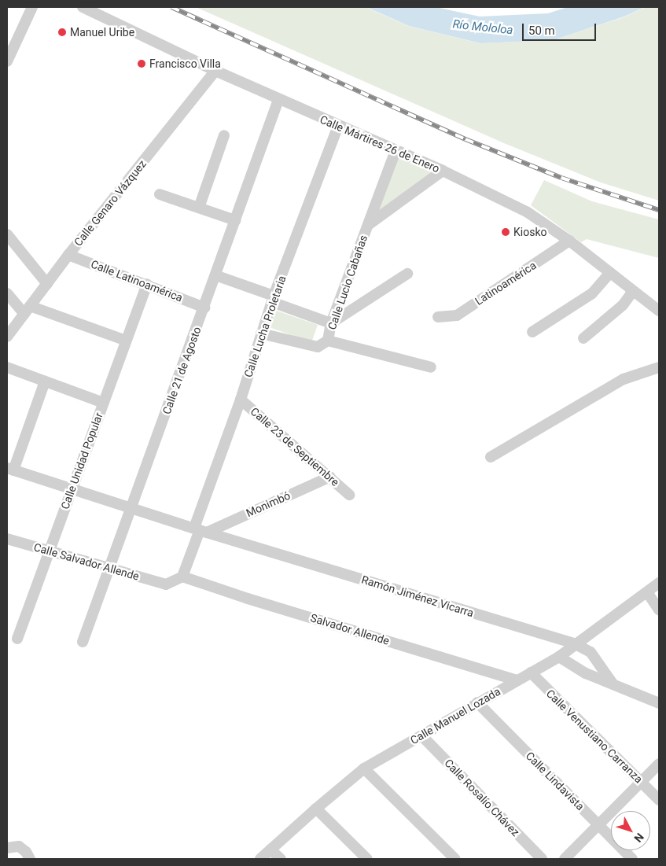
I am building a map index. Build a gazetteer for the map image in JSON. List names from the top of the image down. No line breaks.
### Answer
{"streets":{"street":["Calle Mártires 26 de Enero","Calle Genaro Vázquez","Calle Latinoamérica","Calle Lucio Cabañas","Latinoamérica","Calle Lucha Proletaria","Calle 21 de Agosto","Calle 23 de Septiembre","Calle Unidad Popular","Monimbó","Calle Salvador Allende","Ramón Jiménez Vicarra","Salvador Allende","Calle Manuel Lozada","Calle Venustiano Carranza","Calle Lindavista","Calle Rosalío Chávez"]},"crossings":[["Calle Mártires 26 de Enero","Calle Genaro Vázquez"],["Calle Mártires 26 de Enero","Calle Lucio Cabañas"],["Calle Mártires 26 de Enero","Latinoamérica"],["Calle Mártires 26 de Enero","Calle Lucha Proletaria"],["Calle Mártires 26 de Enero","Calle 21 de Agosto"],["Calle Genaro Vázquez","Calle Latinoamérica"],["Calle Latinoamérica","Calle 21 de Agosto"],["Calle Latinoamérica","Calle Unidad Popular"],["Calle Lucha Proletaria","Calle 23 de Septiembre"],["Calle Lucha Proletaria","Monimbó"],["Calle Lucha Proletaria","Calle Salvador Allende"],["Calle Lucha Proletaria","Ramón Jiménez Vicarra"],["Calle Lucha Proletaria","Salvador Allende"],["Calle 21 de Agosto","Calle Salvador Allende"],["Calle 21 de Agosto","Ramón Jiménez Vicarra"],["Calle 23 de Septiembre","Monimbó"],["Calle Unidad Popular","Calle Salvador Allende"],["Calle Unidad Popular","Ramón Jiménez Vicarra"],["Monimbó","Ramón Jiménez Vicarra"],["Calle Salvador Allende","Salvador Allende"],["Ramón Jiménez Vicarra","Calle Manuel Lozada"],["Salvador Allende","Calle Manuel Lozada"],["Calle Manuel Lozada","Calle Venustiano Carranza"],["Calle Manuel Lozada","Calle Lindavista"],["Calle Manuel Lozada","Calle Rosalío Chávez"]],"water":["Río Mololoa"],"places":["Manuel Uribe","Francisco Villa","Kiosko"],"scale_bar":"50 m","north":"bottom right"}
